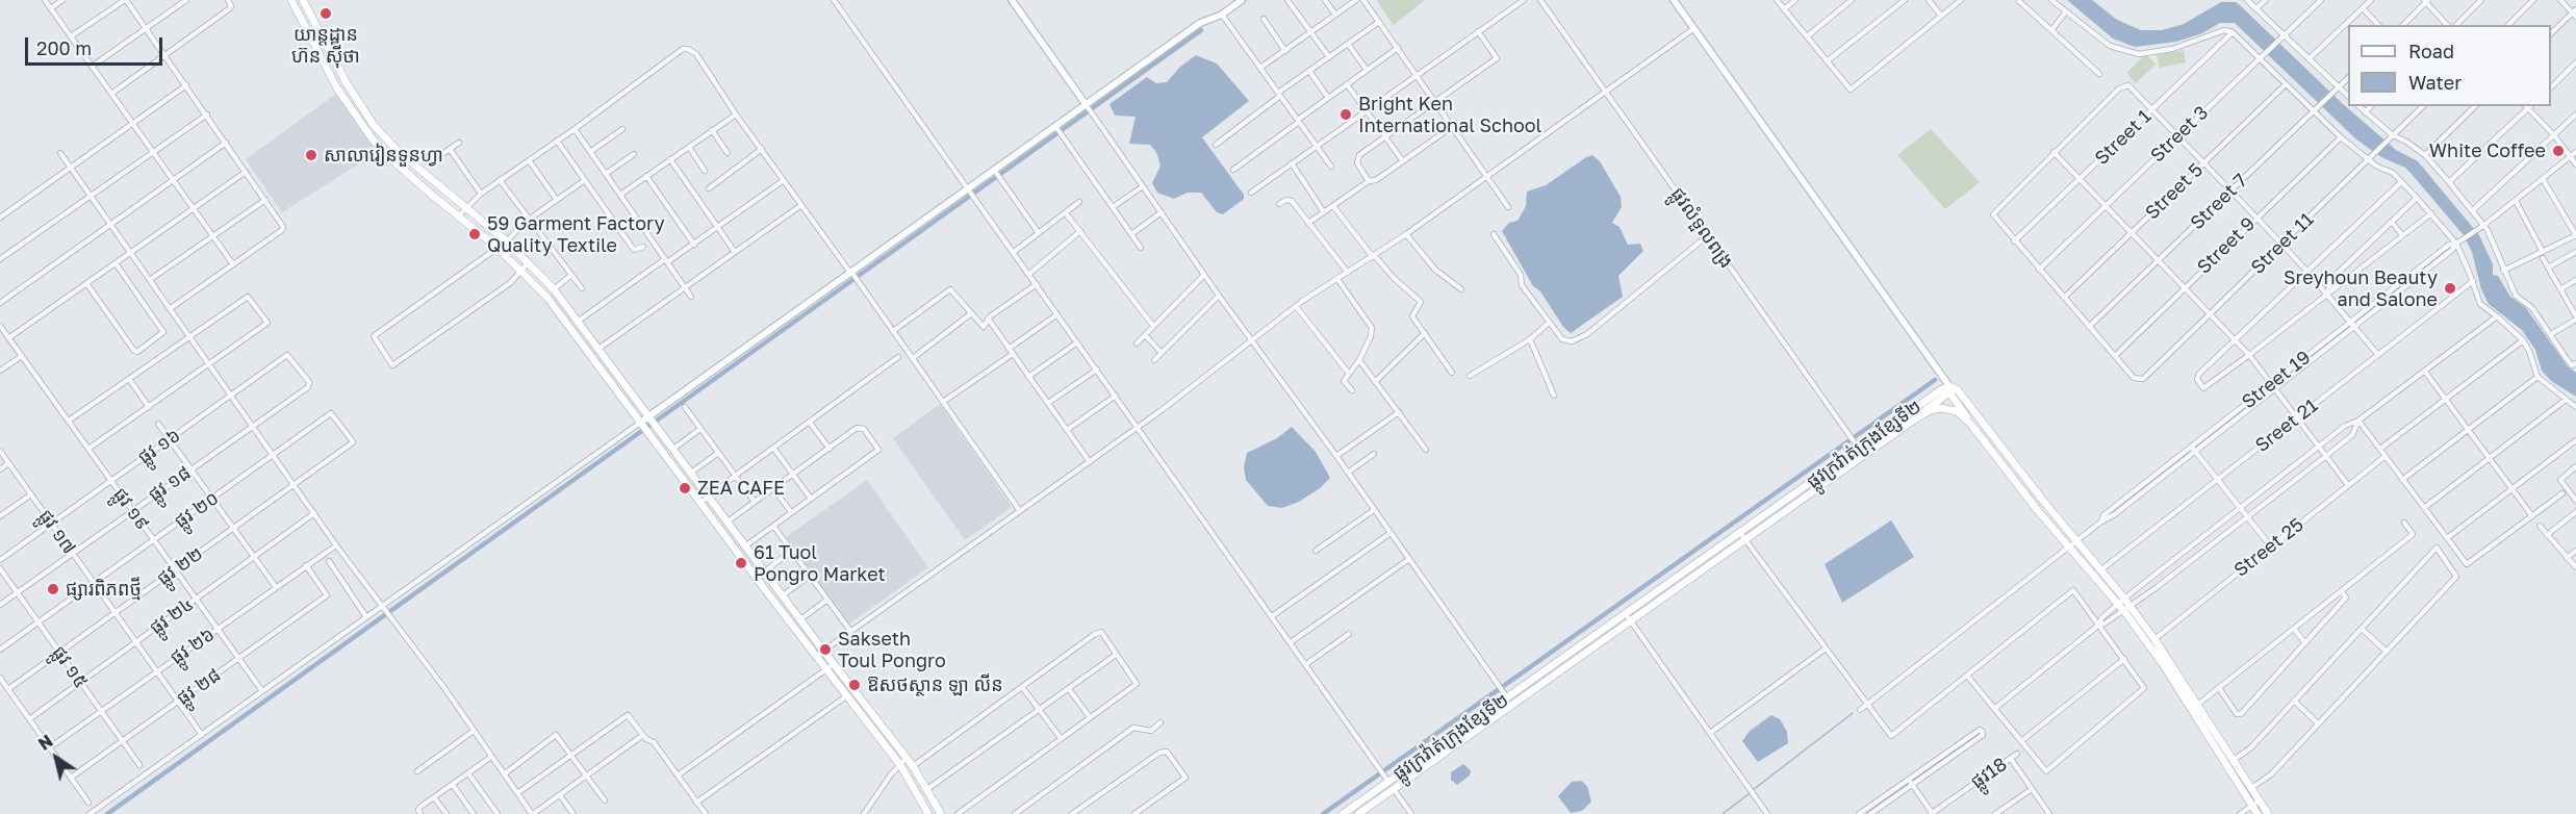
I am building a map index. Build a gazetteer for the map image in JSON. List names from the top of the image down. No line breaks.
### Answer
{"streets":{"main road":["ផ្លូវក្រវ៉ាត់ក្រុងខ្សែទី២"],"street":["Street 3","Street 1","Street 5","Street 7","ផ្លូវលំទួលពង្រ","Street 11","Street 9","Street 19","Sreet 21","ផ្លូវ ១៦","ផ្លូវ ១៨","ផ្លូវ ១៩","ផ្លូវ ២០","ផ្លូវ ១៧","Street 25","ផ្លូវ ២២","ផ្លូវ ២៤","ផ្លូវ ២៦","ផ្លូវ ១៥","ផ្លូវ ២៨","ផ្លូវ18"]},"crossings":[["ផ្លូវលំទួលពង្រ","ផ្លូវក្រវ៉ាត់ក្រុងខ្សែទី២"],["Street 11","Street 9"],["Street 19","ផ្លូវក្រវ៉ាត់ក្រុងខ្សែទី២"],["Sreet 21","ផ្លូវក្រវ៉ាត់ក្រុងខ្សែទី២"],["ផ្លូវក្រវ៉ាត់ក្រុងខ្សែទី២","Street 25"],["ផ្លូវ ១៦","ផ្លូវ ១៨"],["ផ្លូវ ១៦","ផ្លូវ ១៩"],["ផ្លូវ ១៦","ផ្លូវ ១៧"],["ផ្លូវ ១៨","ផ្លូវ ១៩"],["ផ្លូវ ១៨","ផ្លូវ ១៧"],["ផ្លូវ ១៨","ផ្លូវ ១៥"],["ផ្លូវ ១៩","ផ្លូវ ២០"],["ផ្លូវ ១៩","ផ្លូវ ២២"],["ផ្លូវ ១៩","ផ្លូវ ២៤"],["ផ្លូវ ១៩","ផ្លូវ ២៦"],["ផ្លូវ ១៩","ផ្លូវ ២៨"],["ផ្លូវ ២០","ផ្លូវ ១៧"],["ផ្លូវ ២០","ផ្លូវ ២២"],["ផ្លូវ ២០","ផ្លូវ ១៥"],["ផ្លូវ ១៧","ផ្លូវ ២២"],["ផ្លូវ ១៧","ផ្លូវ ២៤"],["ផ្លូវ ១៧","ផ្លូវ ២៦"],["ផ្លូវ ១៧","ផ្លូវ ២៨"],["ផ្លូវ ២២","ផ្លូវ ១៥"],["ផ្លូវ ២៤","ផ្លូវ ១៥"],["ផ្លូវ ២៦","ផ្លូវ ១៥"],["ផ្លូវ ២៦","ផ្លូវ ២៨"],["ផ្លូវ ១៥","ផ្លូវ ២៨"]],"places":["យាន្ដដ្ឋាន ហ៊ន ស៊ីថា","Bright Ken International School","White Coffee","សាលារៀនទួនហ្វា","59 Garment Factory Quality Textile","Sreyhoun Beauty and Salone","ZEA CAFE","61 Tuol Pongro Market","ផ្សារពិភពថ្មី","Sakseth Toul Pongro","ឱសថស្ថាន ឡា លីន"],"legend":["Road","Water"],"scale_bar":"200 m","north":"top left"}
